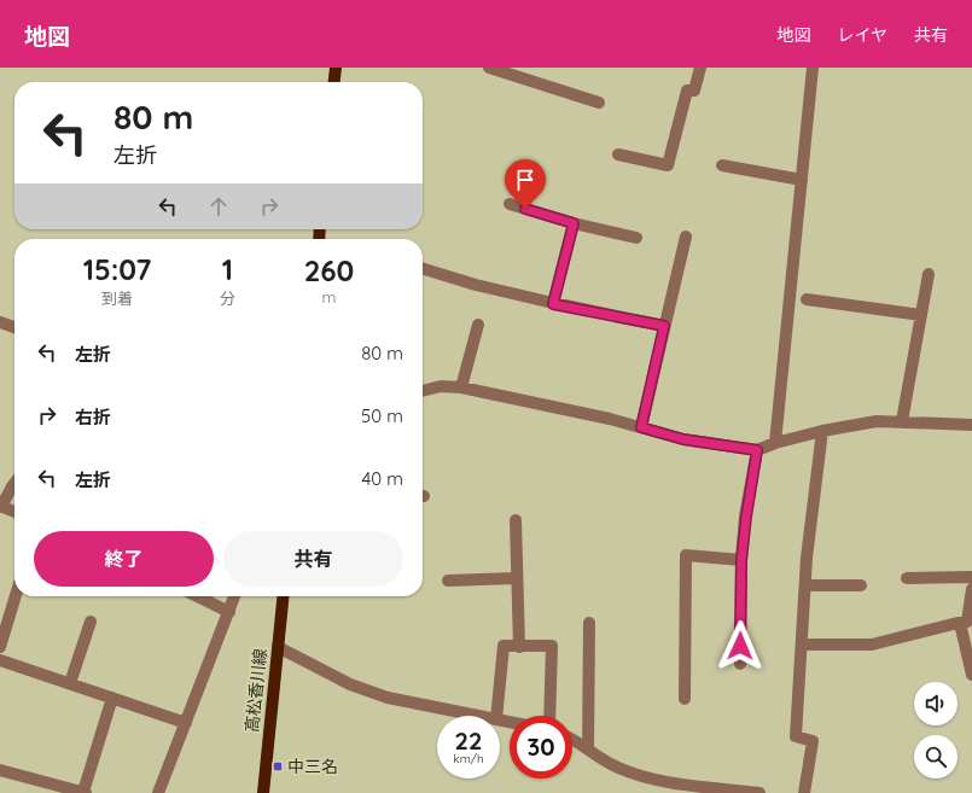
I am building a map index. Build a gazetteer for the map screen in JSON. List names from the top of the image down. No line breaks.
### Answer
{"streets":{"main road":["高松香川線"]},"places":{"transit":["中三名"]},"page":{"header":"地図","nav":["地図","レイヤ","共有"],"turn":["80 m","左折"],"eta":["15:07","到着","1","分","260","m"],"list":[{"name":"左折","value":"80 m"},{"name":"右折","value":"50 m"},{"name":"左折","value":"40 m"}],"buttons":["終了","共有"],"speed":"22 km/h","limit":"30"}}
